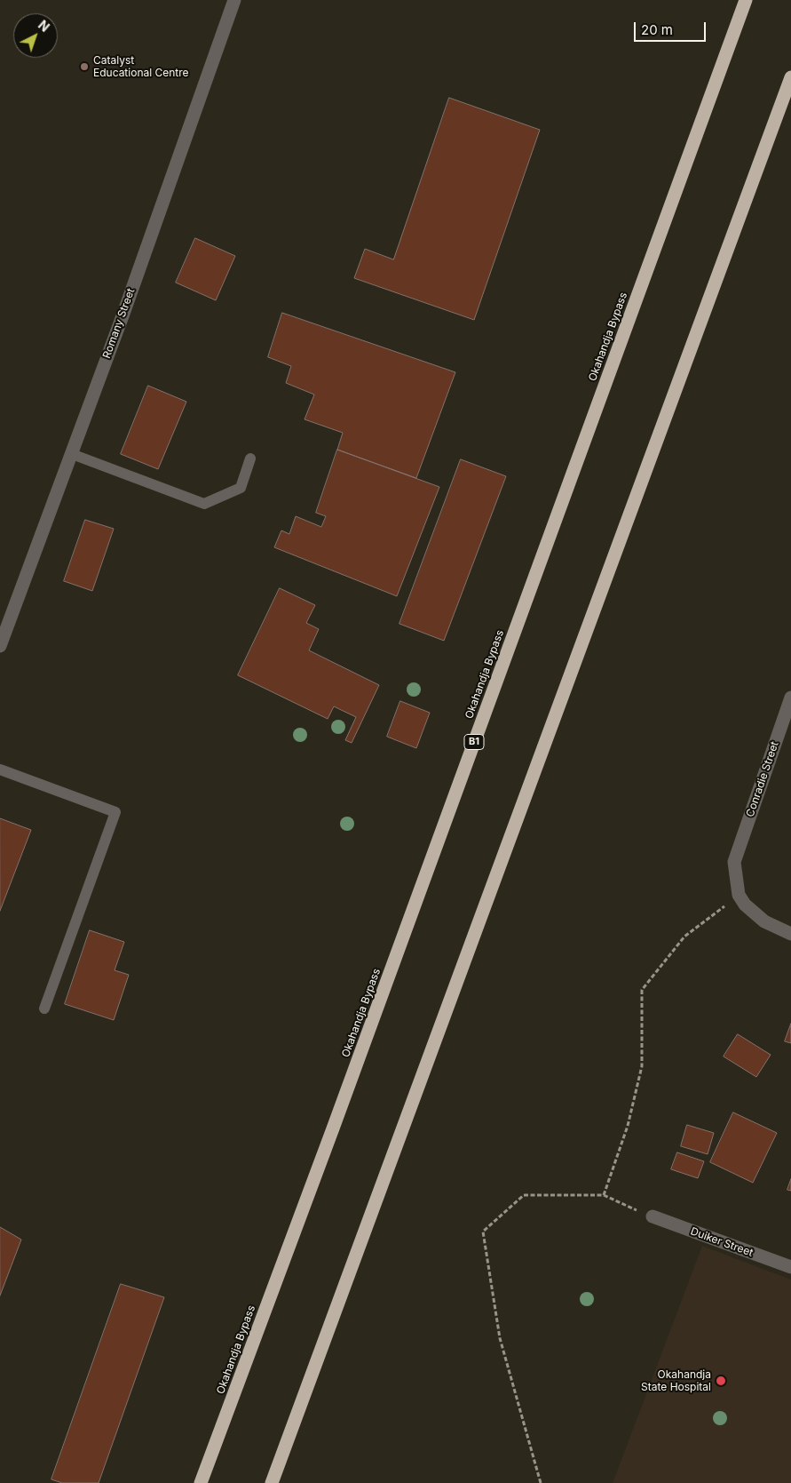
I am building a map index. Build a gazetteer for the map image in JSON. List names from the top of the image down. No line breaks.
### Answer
{"streets":{"highway":["Okahandja Bypass","B1"],"street":["Romany Street","Conradie Street","Duiker Street"]},"places":["Catalyst Educational Centre","Okahandja State Hospital"],"scale_bar":"20 m","north":"top right"}
